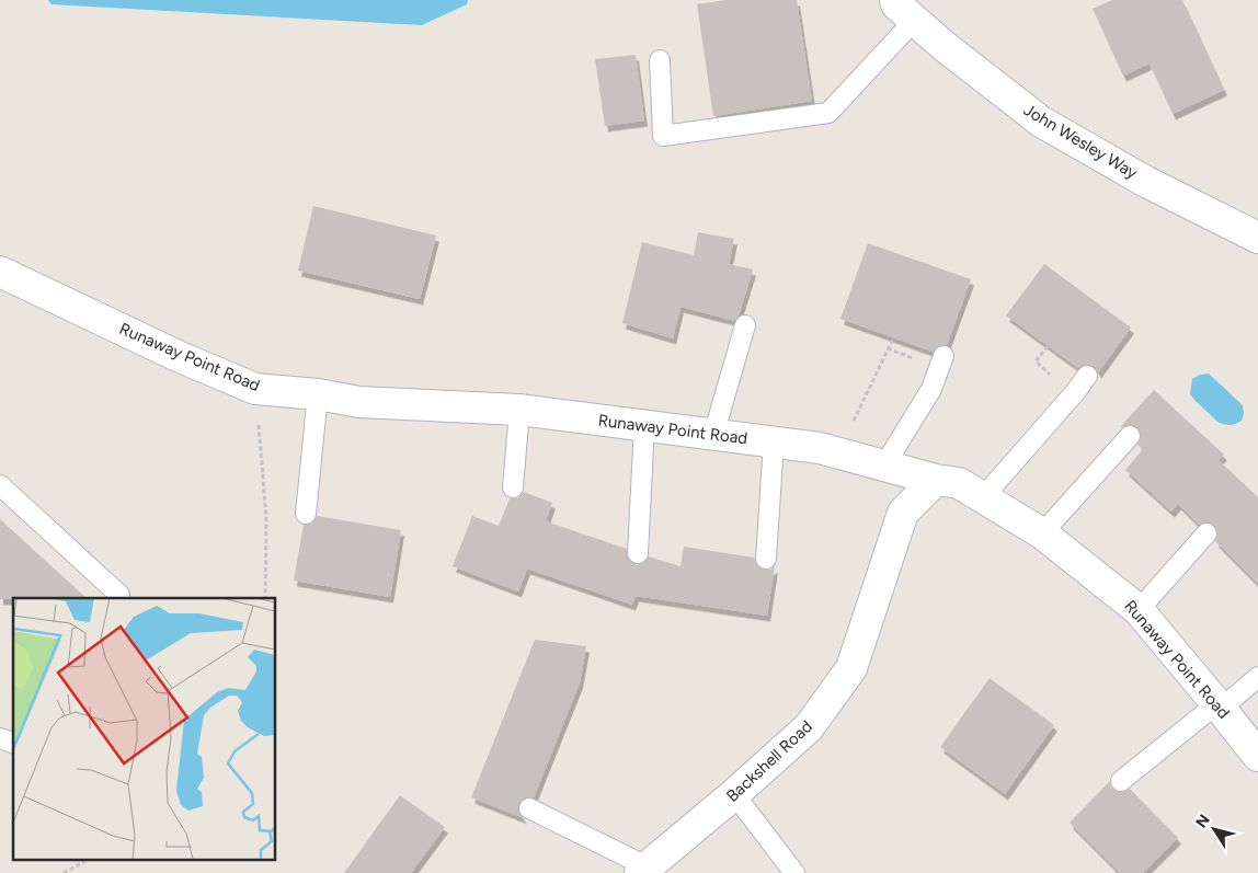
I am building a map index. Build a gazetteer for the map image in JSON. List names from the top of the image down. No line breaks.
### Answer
{"streets":{"street":["John Wesley Way","Runaway Point Road","Backshell Road"]},"crossings":[["Runaway Point Road","Backshell Road"]],"north":"top left"}
